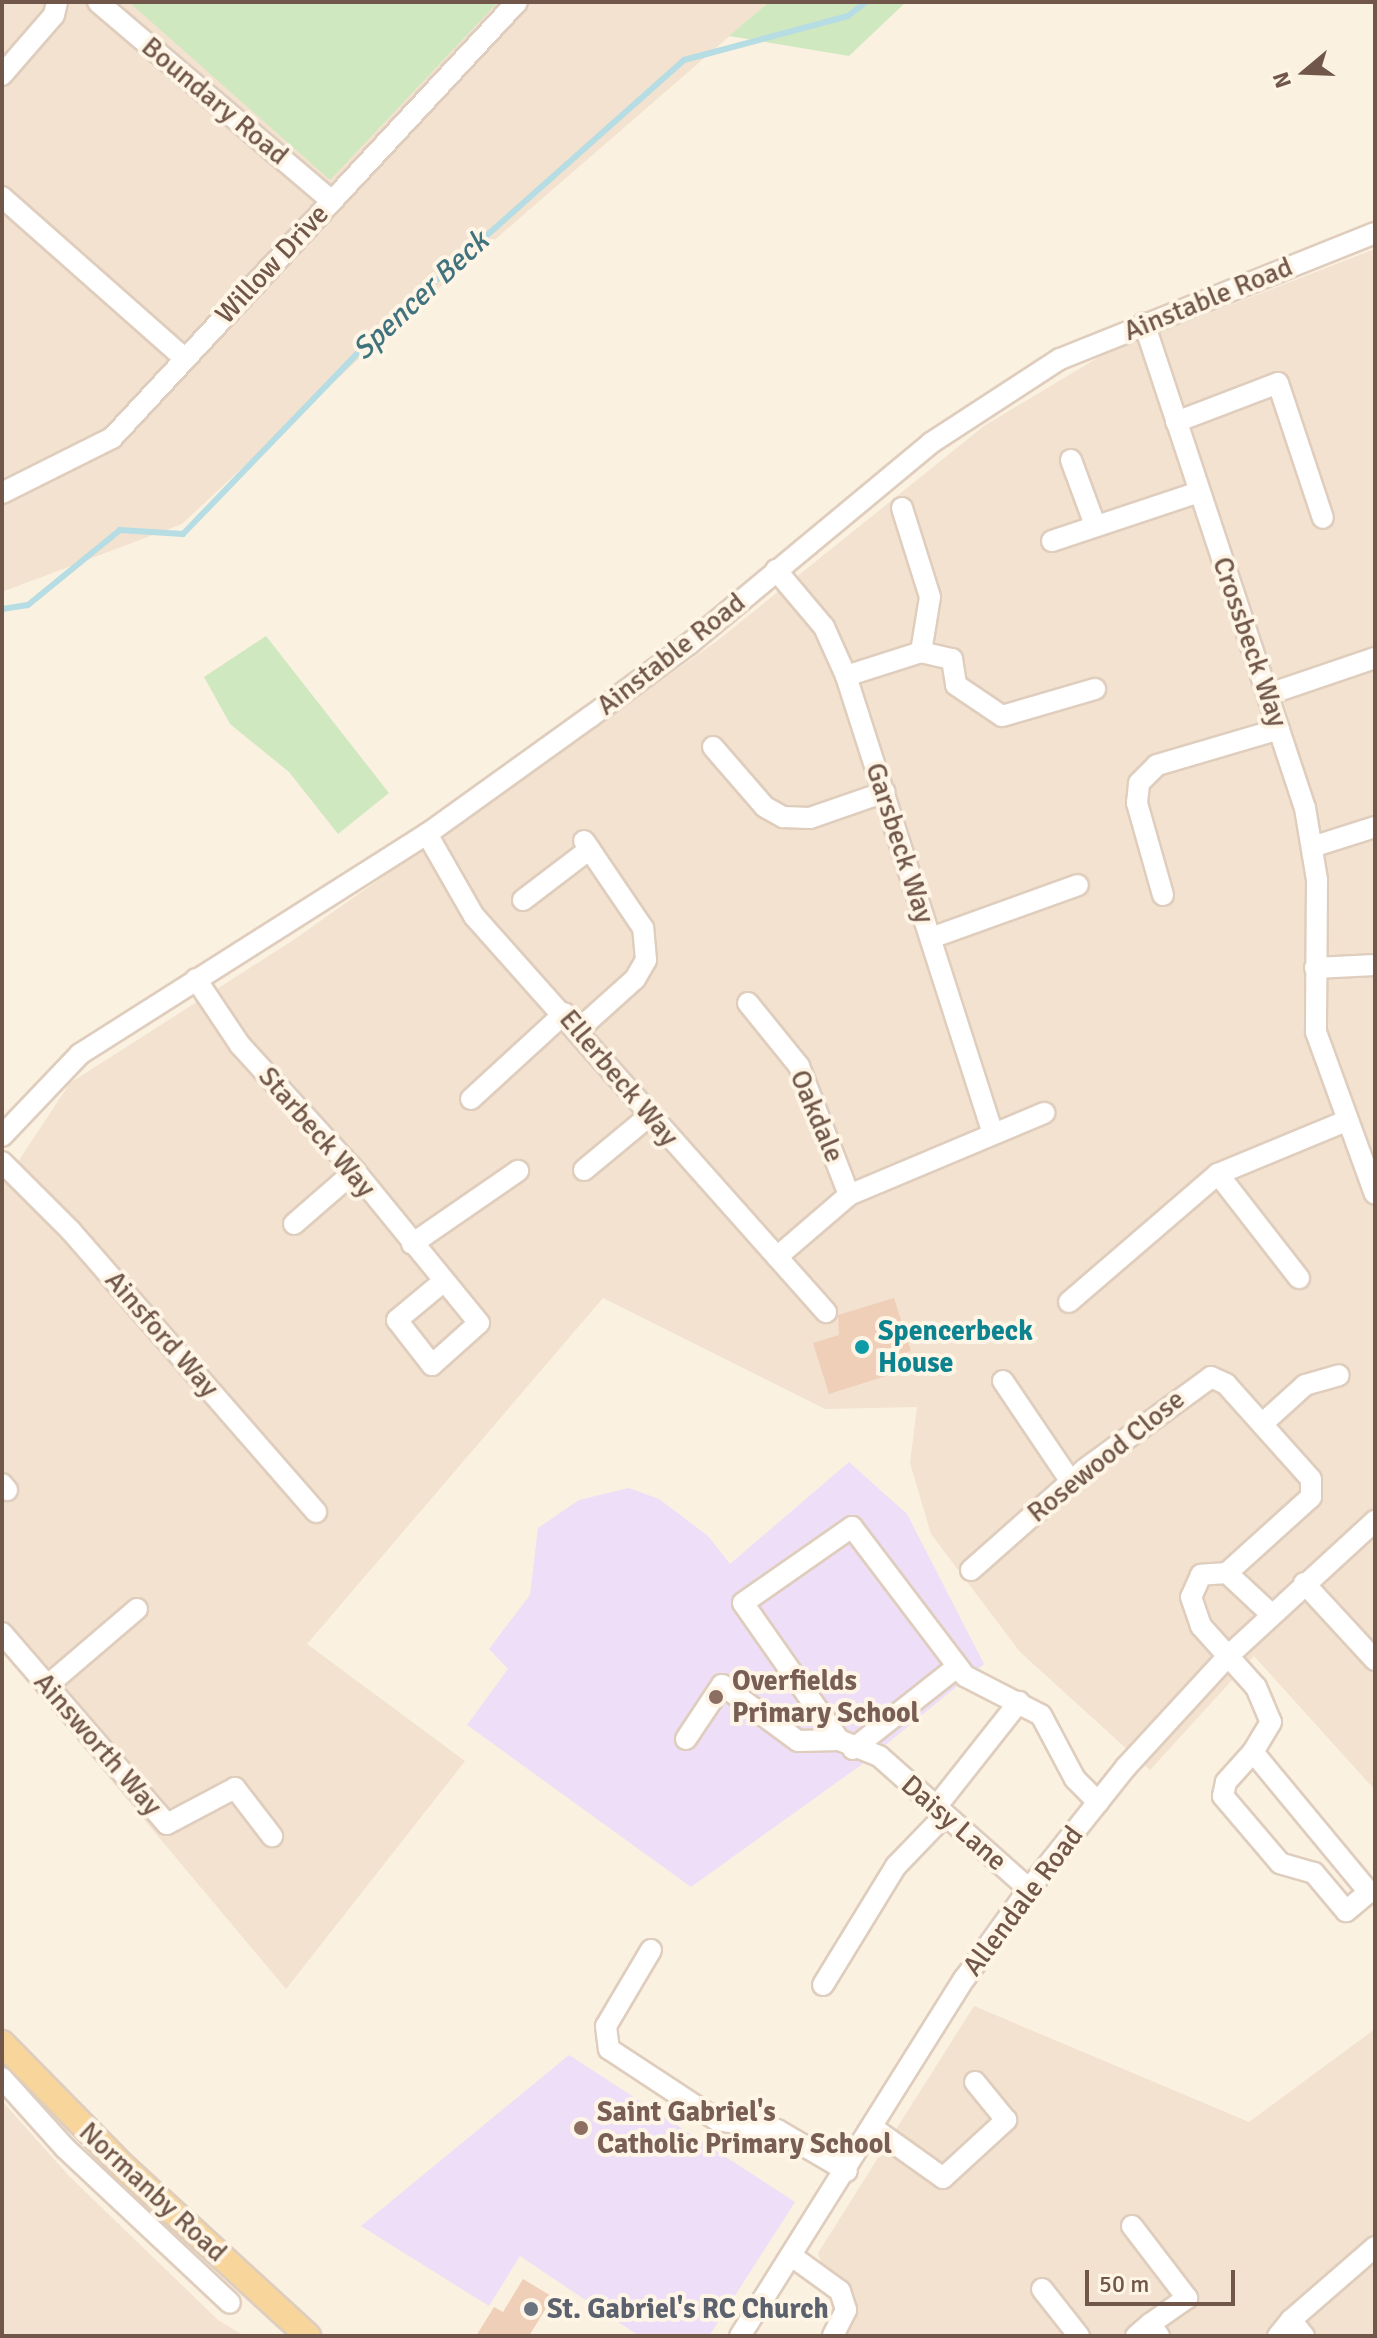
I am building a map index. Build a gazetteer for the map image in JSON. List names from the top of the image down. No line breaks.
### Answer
{"streets":{"main road":["Normanby Road"],"street":["Boundary Road","Willow Drive","Ainstable Road","Crossbeck Way","Garsbeck Way","Ellerbeck Way","Oakdale","Starbeck Way","Ainsford Way","Rosewood Close","Ainsworth Way","Daisy Lane","Allendale Road"]},"crossings":[["Boundary Road","Willow Drive"],["Ainstable Road","Crossbeck Way"],["Ainstable Road","Garsbeck Way"],["Ainstable Road","Ellerbeck Way"],["Ainstable Road","Starbeck Way"],["Rosewood Close","Allendale Road"],["Daisy Lane","Allendale Road"]],"water":["Spencer Beck"],"places":["Spencerbeck House","Overfields Primary School","Saint Gabriel's Catholic Primary School","St. Gabriel's RC Church"],"scale_bar":"50 m","north":"left"}
